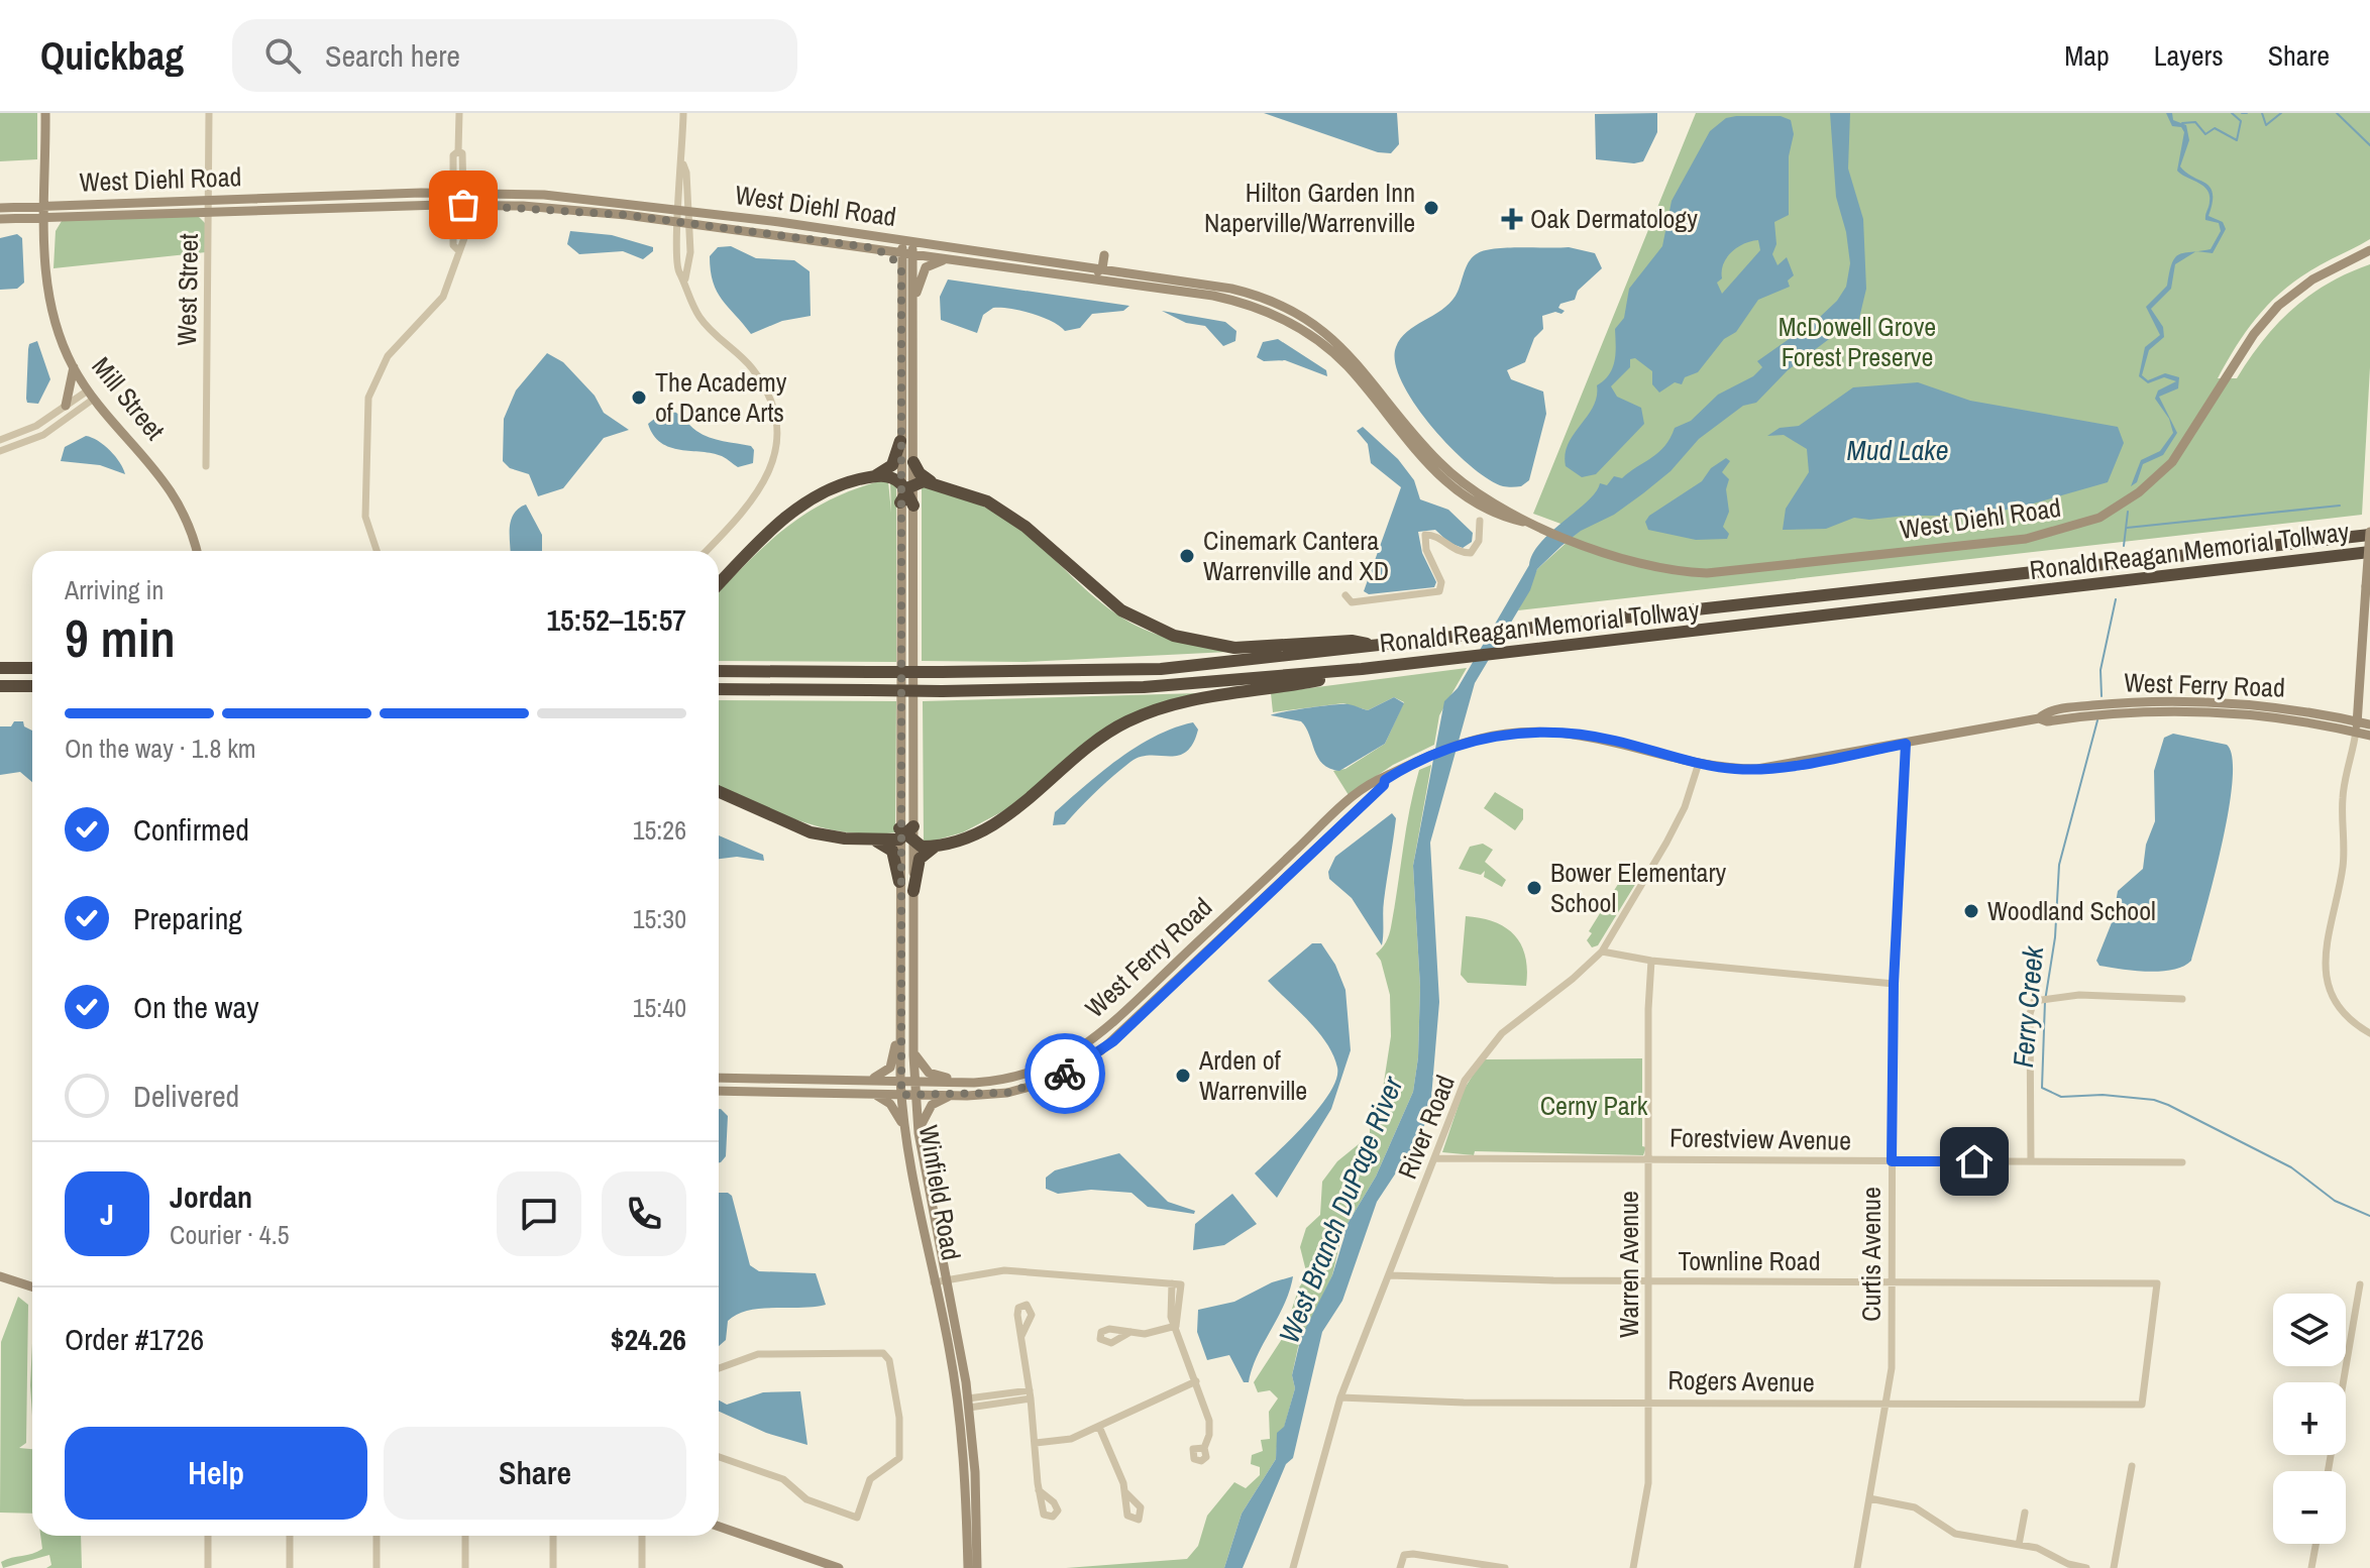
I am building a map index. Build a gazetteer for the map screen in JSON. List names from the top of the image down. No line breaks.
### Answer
{"streets":{"highway":["Ronald Reagan Memorial Tollway"],"main road":["West Diehl Road","Mill Street","West Ferry Road","Winfield Road"],"street":["West Street","River Road","Forestview Avenue","Curtis Avenue","Townline Road","Warren Avenue","Rogers Avenue"]},"crossings":[["West Diehl Road","West Street"],["West Diehl Road","Mill Street"],["West Diehl Road","Winfield Road"],["West Ferry Road","River Road"],["West Ferry Road","Winfield Road"],["West Ferry Road","Curtis Avenue"],["River Road","Forestview Avenue"],["River Road","Townline Road"],["River Road","Rogers Avenue"],["Forestview Avenue","Curtis Avenue"],["Forestview Avenue","Warren Avenue"],["Curtis Avenue","Townline Road"],["Curtis Avenue","Rogers Avenue"],["Townline Road","Warren Avenue"],["Townline Road","Rogers Avenue"],["Warren Avenue","Rogers Avenue"]],"water":["Mud Lake","Ferry Creek","West Branch DuPage River"],"parks":["McDowell Grove Forest Preserve","Cerny Park"],"places":{"other":["Hilton Garden Inn Naperville/Warrenville","The Academy of Dance Arts","Cinemark Cantera Warrenville and XD","Bower Elementary School","Woodland School","Arden of Warrenville"],"health":["Oak Dermatology"]},"page":{"header":"Quickbag","search":"Search here","nav":["Map","Layers","Share"],"heading":["9 min","Arriving in","15:52–15:57"],"panel":["Jordan","Courier · 4.5","Order #1726","$24.26"],"bar":"On the way · 1.8 km","list":[["Confirmed","15:26"],["Preparing","15:30"],["On the way","15:40"],"Delivered"],"round":"J","map_buttons":["+","−"],"buttons":["Help","Share"]}}
